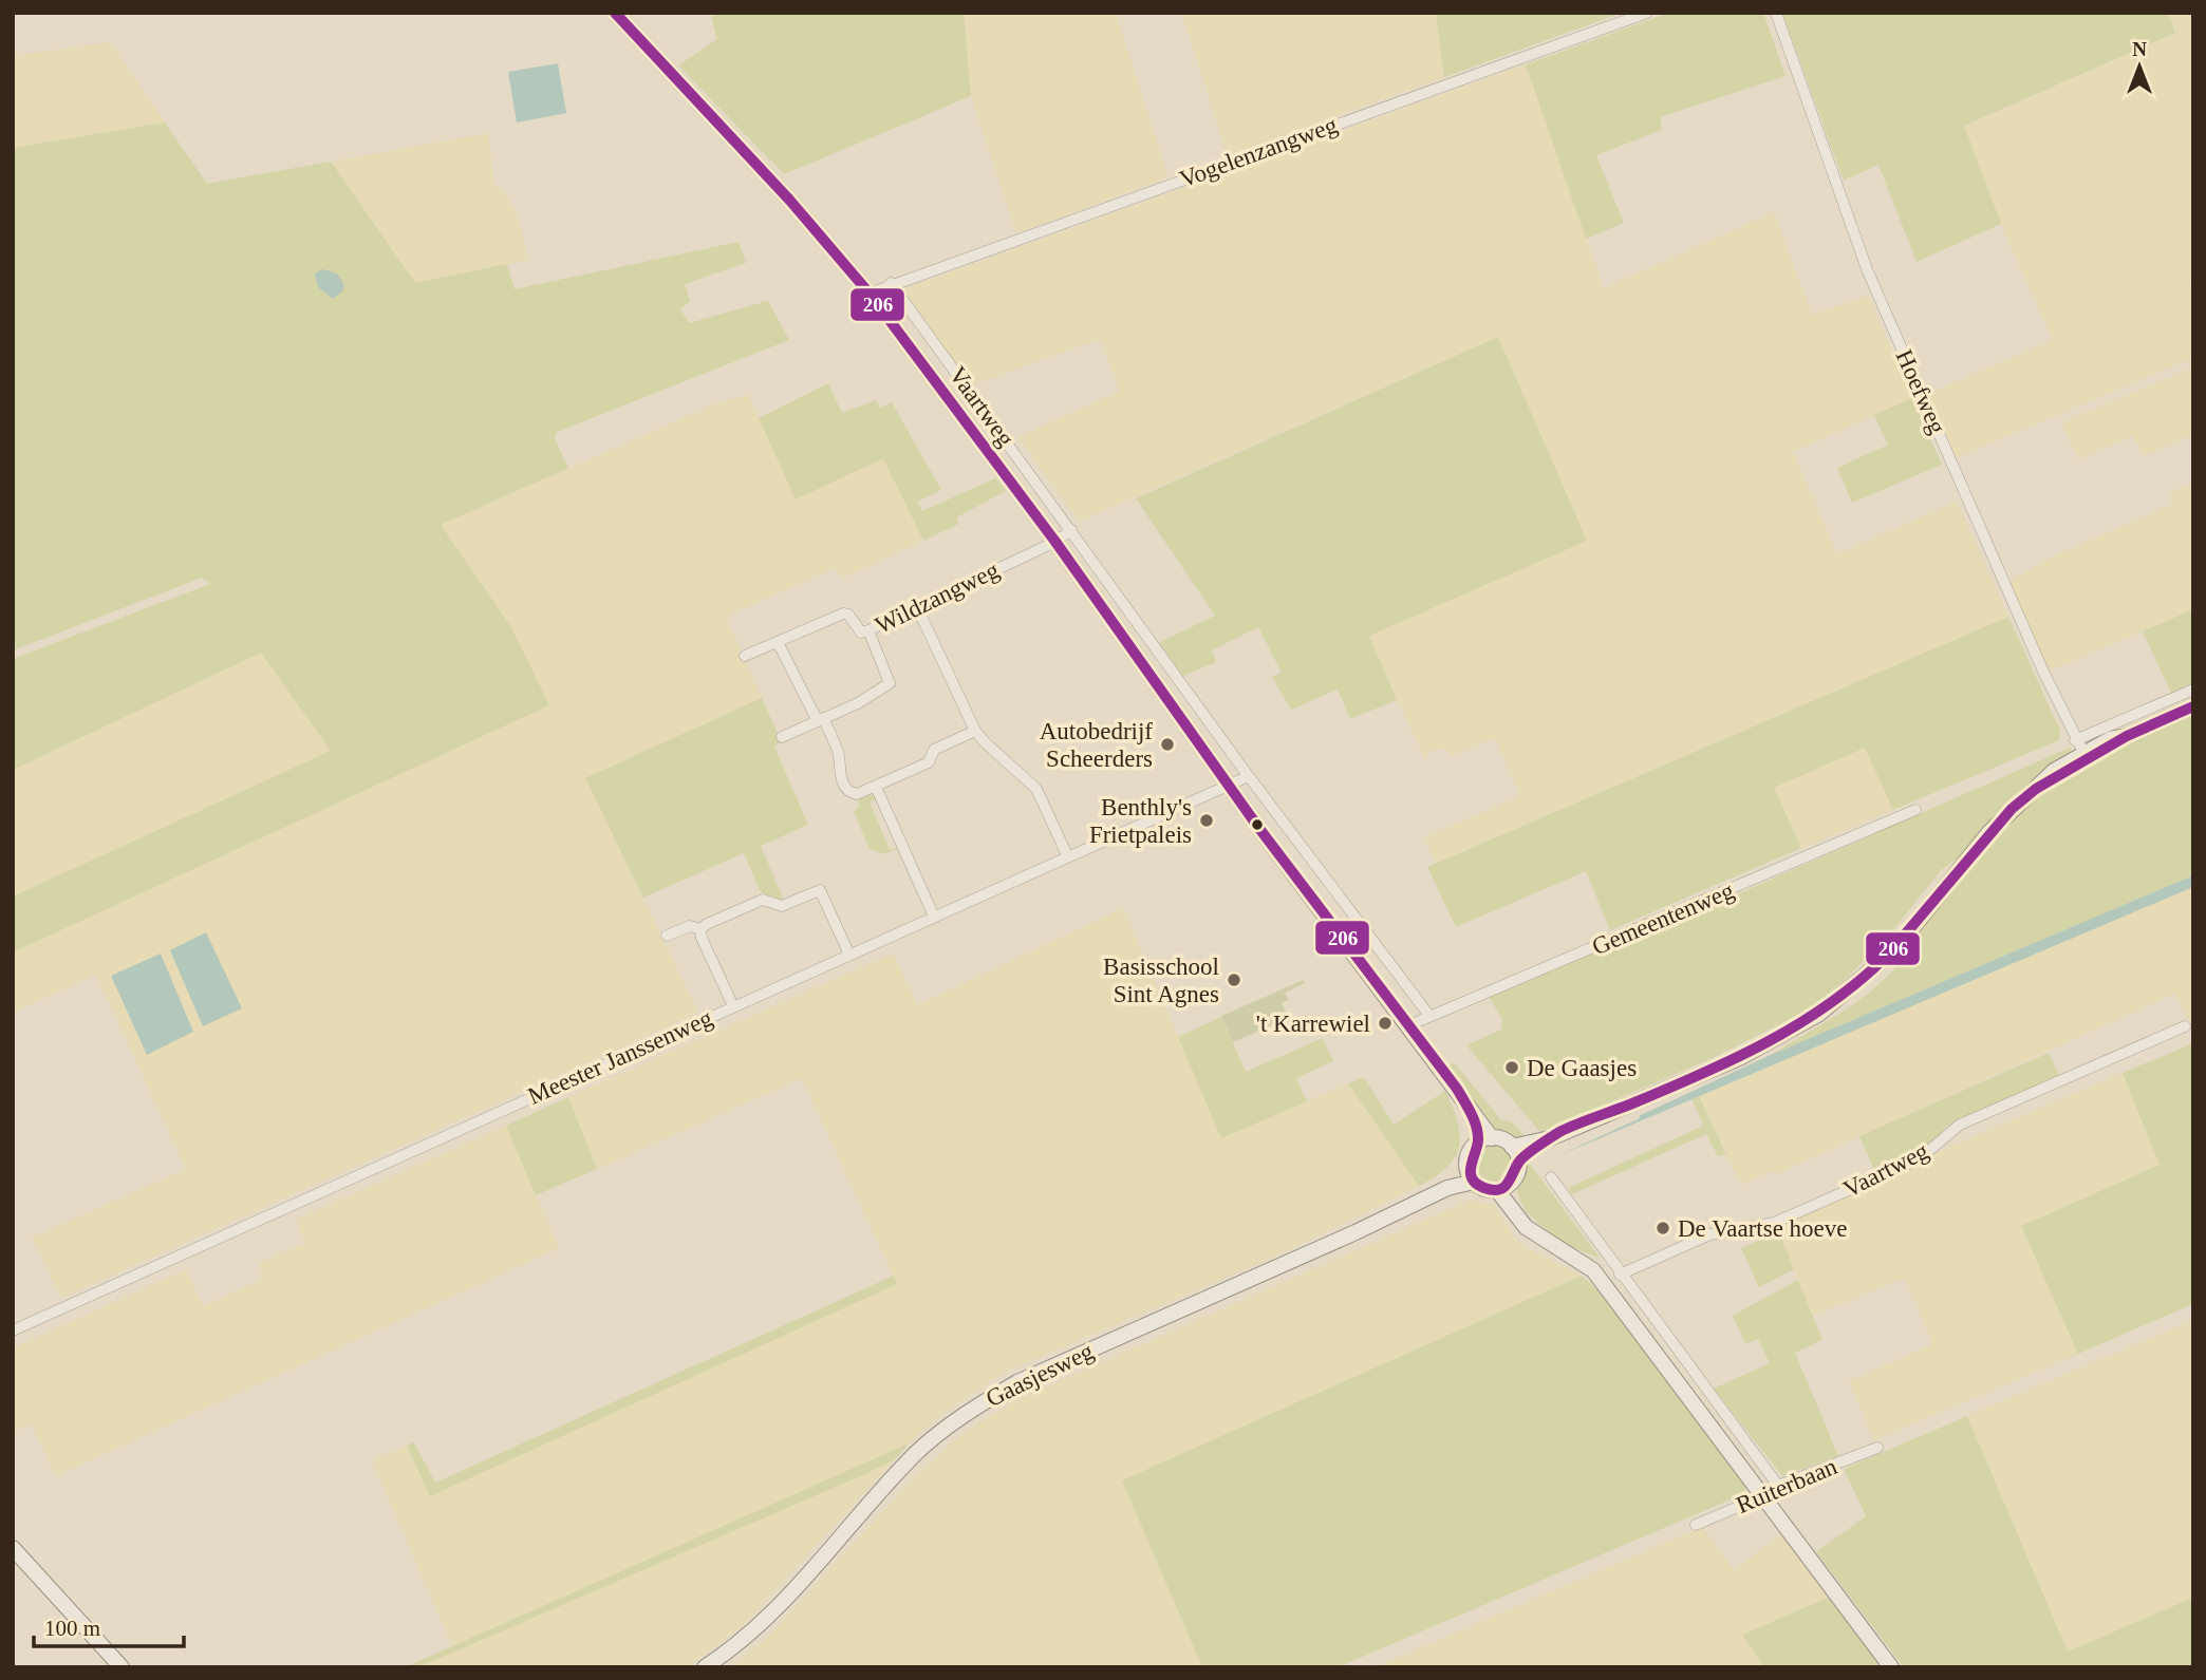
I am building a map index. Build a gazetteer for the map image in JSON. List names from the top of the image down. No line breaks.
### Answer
{"streets":{"street":["Vogelenzangweg","Hoefweg","Vaartweg","Wildzangweg","Gemeentenweg","Meester Janssenweg","Gaasjesweg","Ruiterbaan"]},"crossings":[["Vogelenzangweg","Vaartweg"],["Vaartweg","Wildzangweg"],["Vaartweg","Gemeentenweg"],["Vaartweg","Meester Janssenweg"],["Vaartweg","Gaasjesweg"]],"places":["Autobedrijf Scheerders","Benthly's Frietpaleis","Basisschool Sint Agnes","'t Karrewiel","De Gaasjes","De Vaartse hoeve"],"lines":["transit line 206"],"scale_bar":"100 m","north":"top"}
